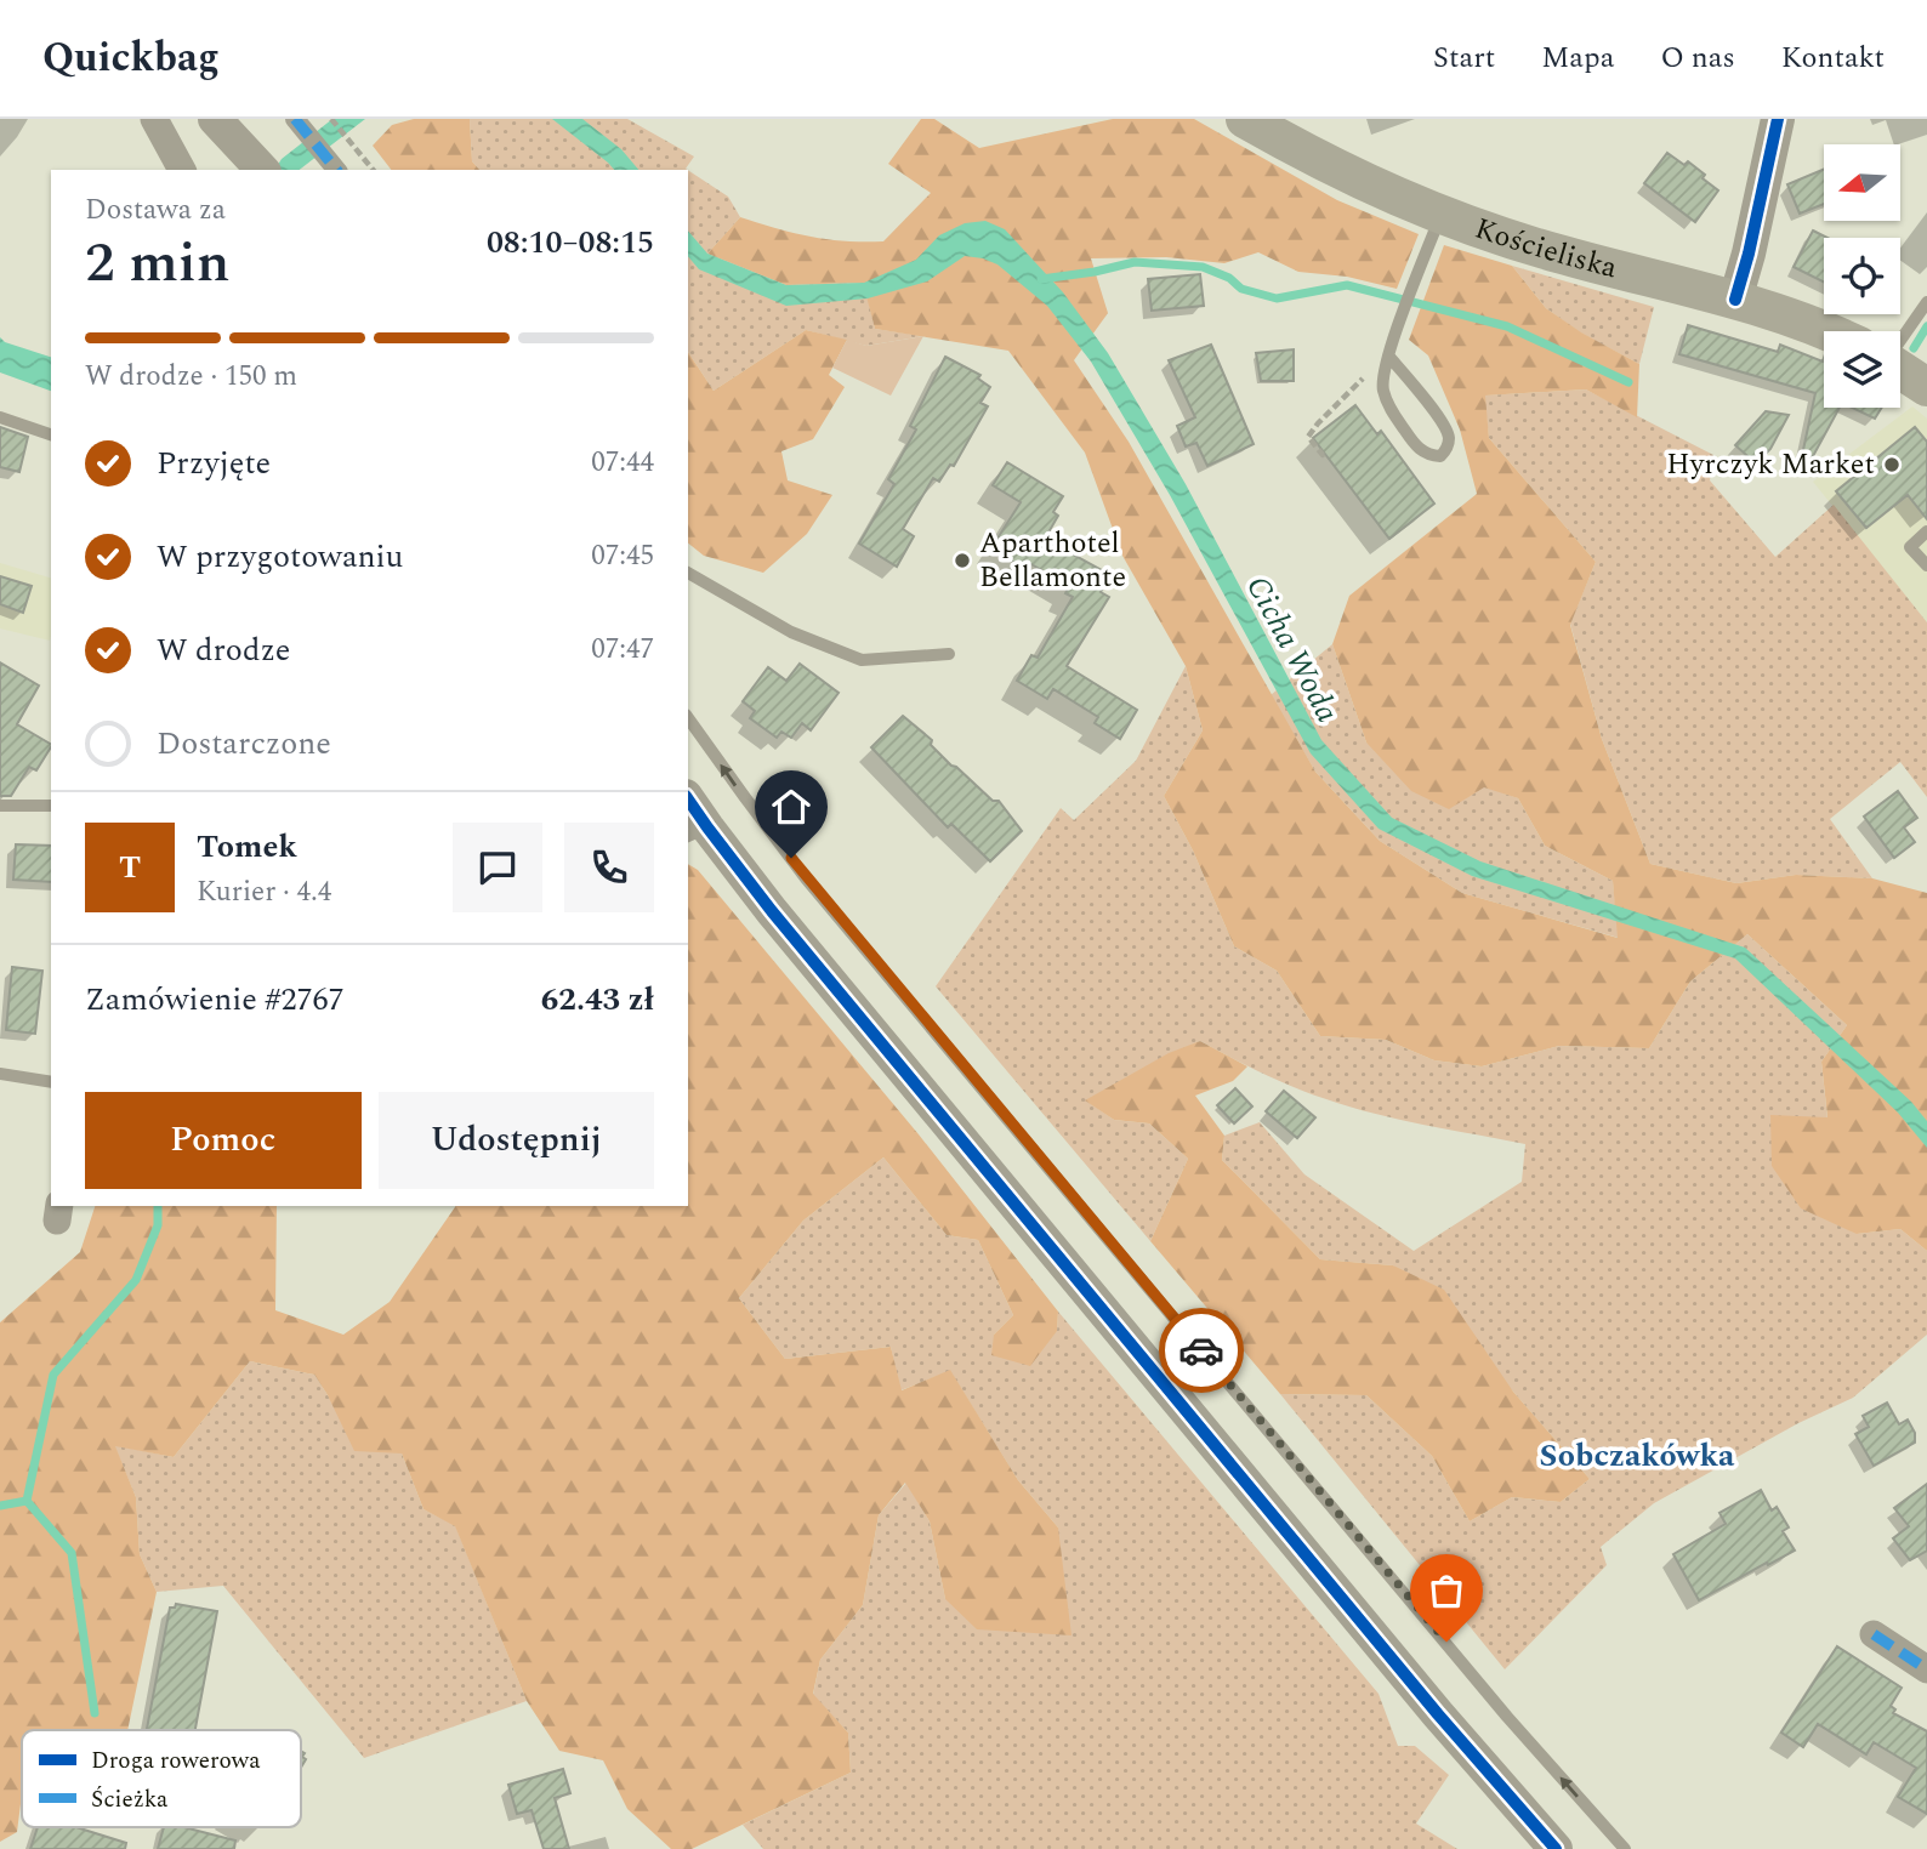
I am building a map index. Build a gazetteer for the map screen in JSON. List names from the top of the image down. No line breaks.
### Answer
{"streets":{"main road":["Kościeliska"]},"districts":["Sobczakówka"],"water":["Cicha Woda"],"places":["Hyrczyk Market","Aparthotel Bellamonte"],"legend":["Droga rowerowa","Ścieżka"],"north":"left","page":{"header":"Quickbag","nav":["Start","Mapa","O nas","Kontakt"],"heading":["2 min","Dostawa za","08:10–08:15"],"panel":["Tomek","Kurier · 4.4","Zamówienie #2767","62.43 zł"],"bar":"W drodze · 150 m","list":[["Przyjęte","07:44"],["W przygotowaniu","07:45"],["W drodze","07:47"],"Dostarczone"],"round":"T","buttons":["Pomoc","Udostępnij"]}}
